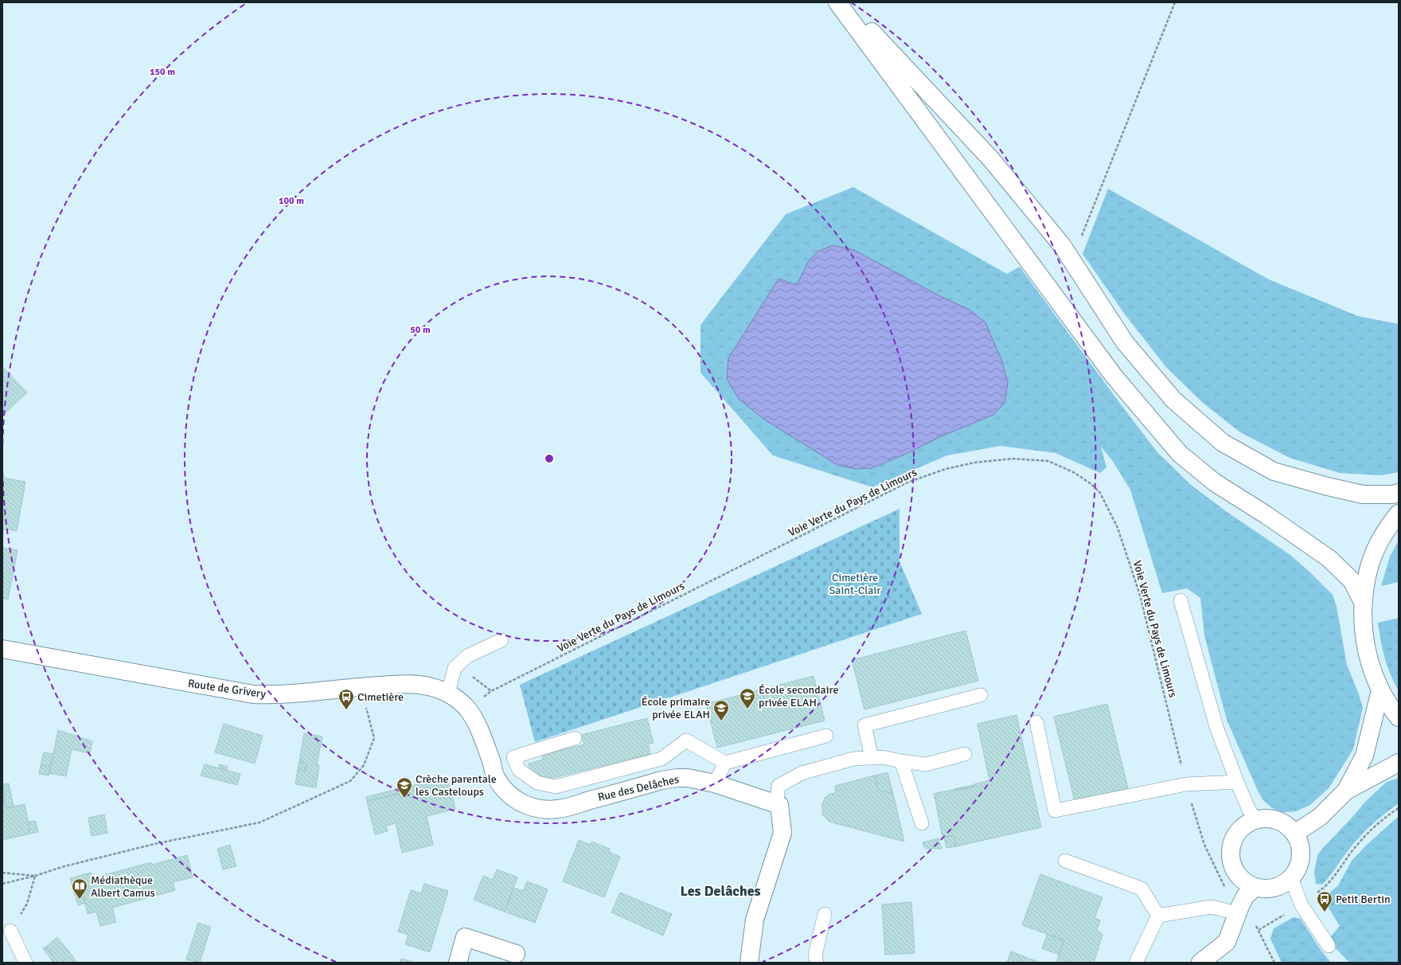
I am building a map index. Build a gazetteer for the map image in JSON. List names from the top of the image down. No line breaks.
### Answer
{"streets":{"main road":["Route de Grivery","Rue des Delâches"],"path":["Voie Verte du Pays de Limours"]},"crossings":[["Route de Grivery","Rue des Delâches"]],"districts":["Les Delâches"],"parks":["Cimetière Saint-Clair"],"places":{"school or university":["École secondaire privée ELAH","École primaire privée ELAH","Crèche parentale les Casteloups"],"bus stop":["Cimetière","Petit Bertin"],"library":["Médiathèque Albert Camus"]},"rings":["150 m","100 m","50 m"]}
